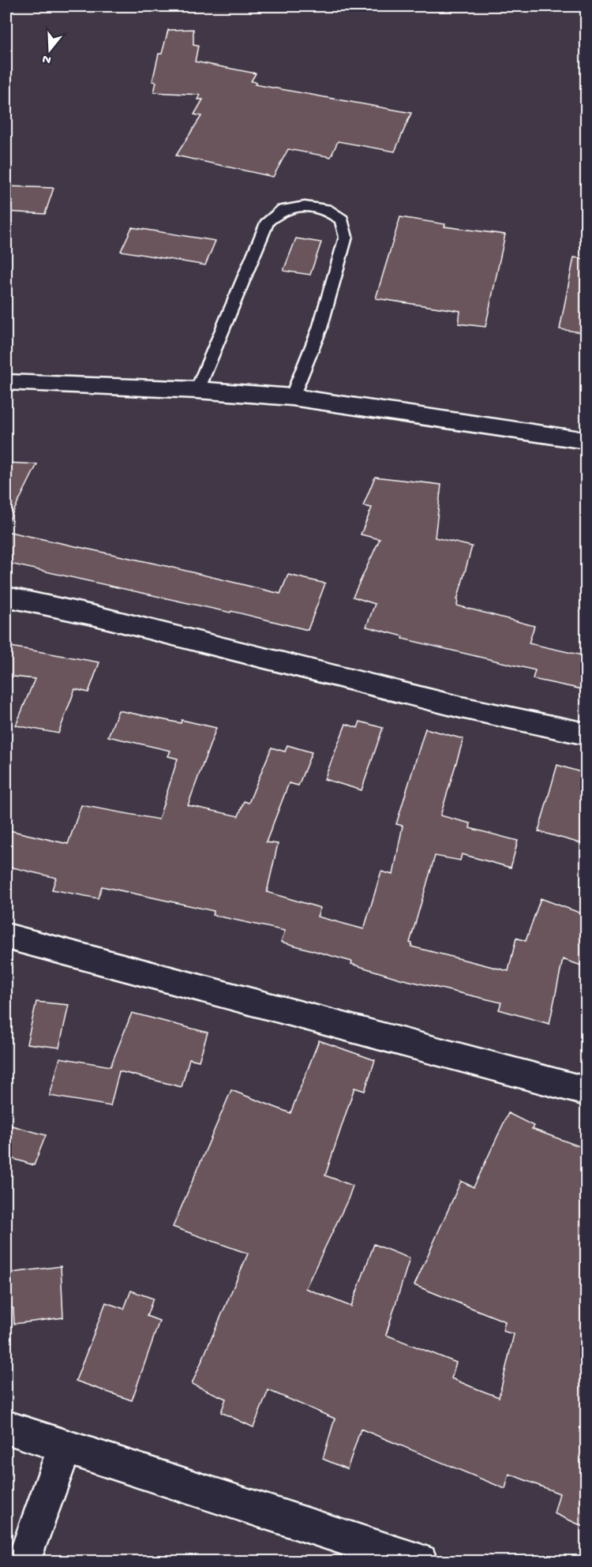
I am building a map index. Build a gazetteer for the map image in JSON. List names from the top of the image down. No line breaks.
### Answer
{"north":"bottom"}
